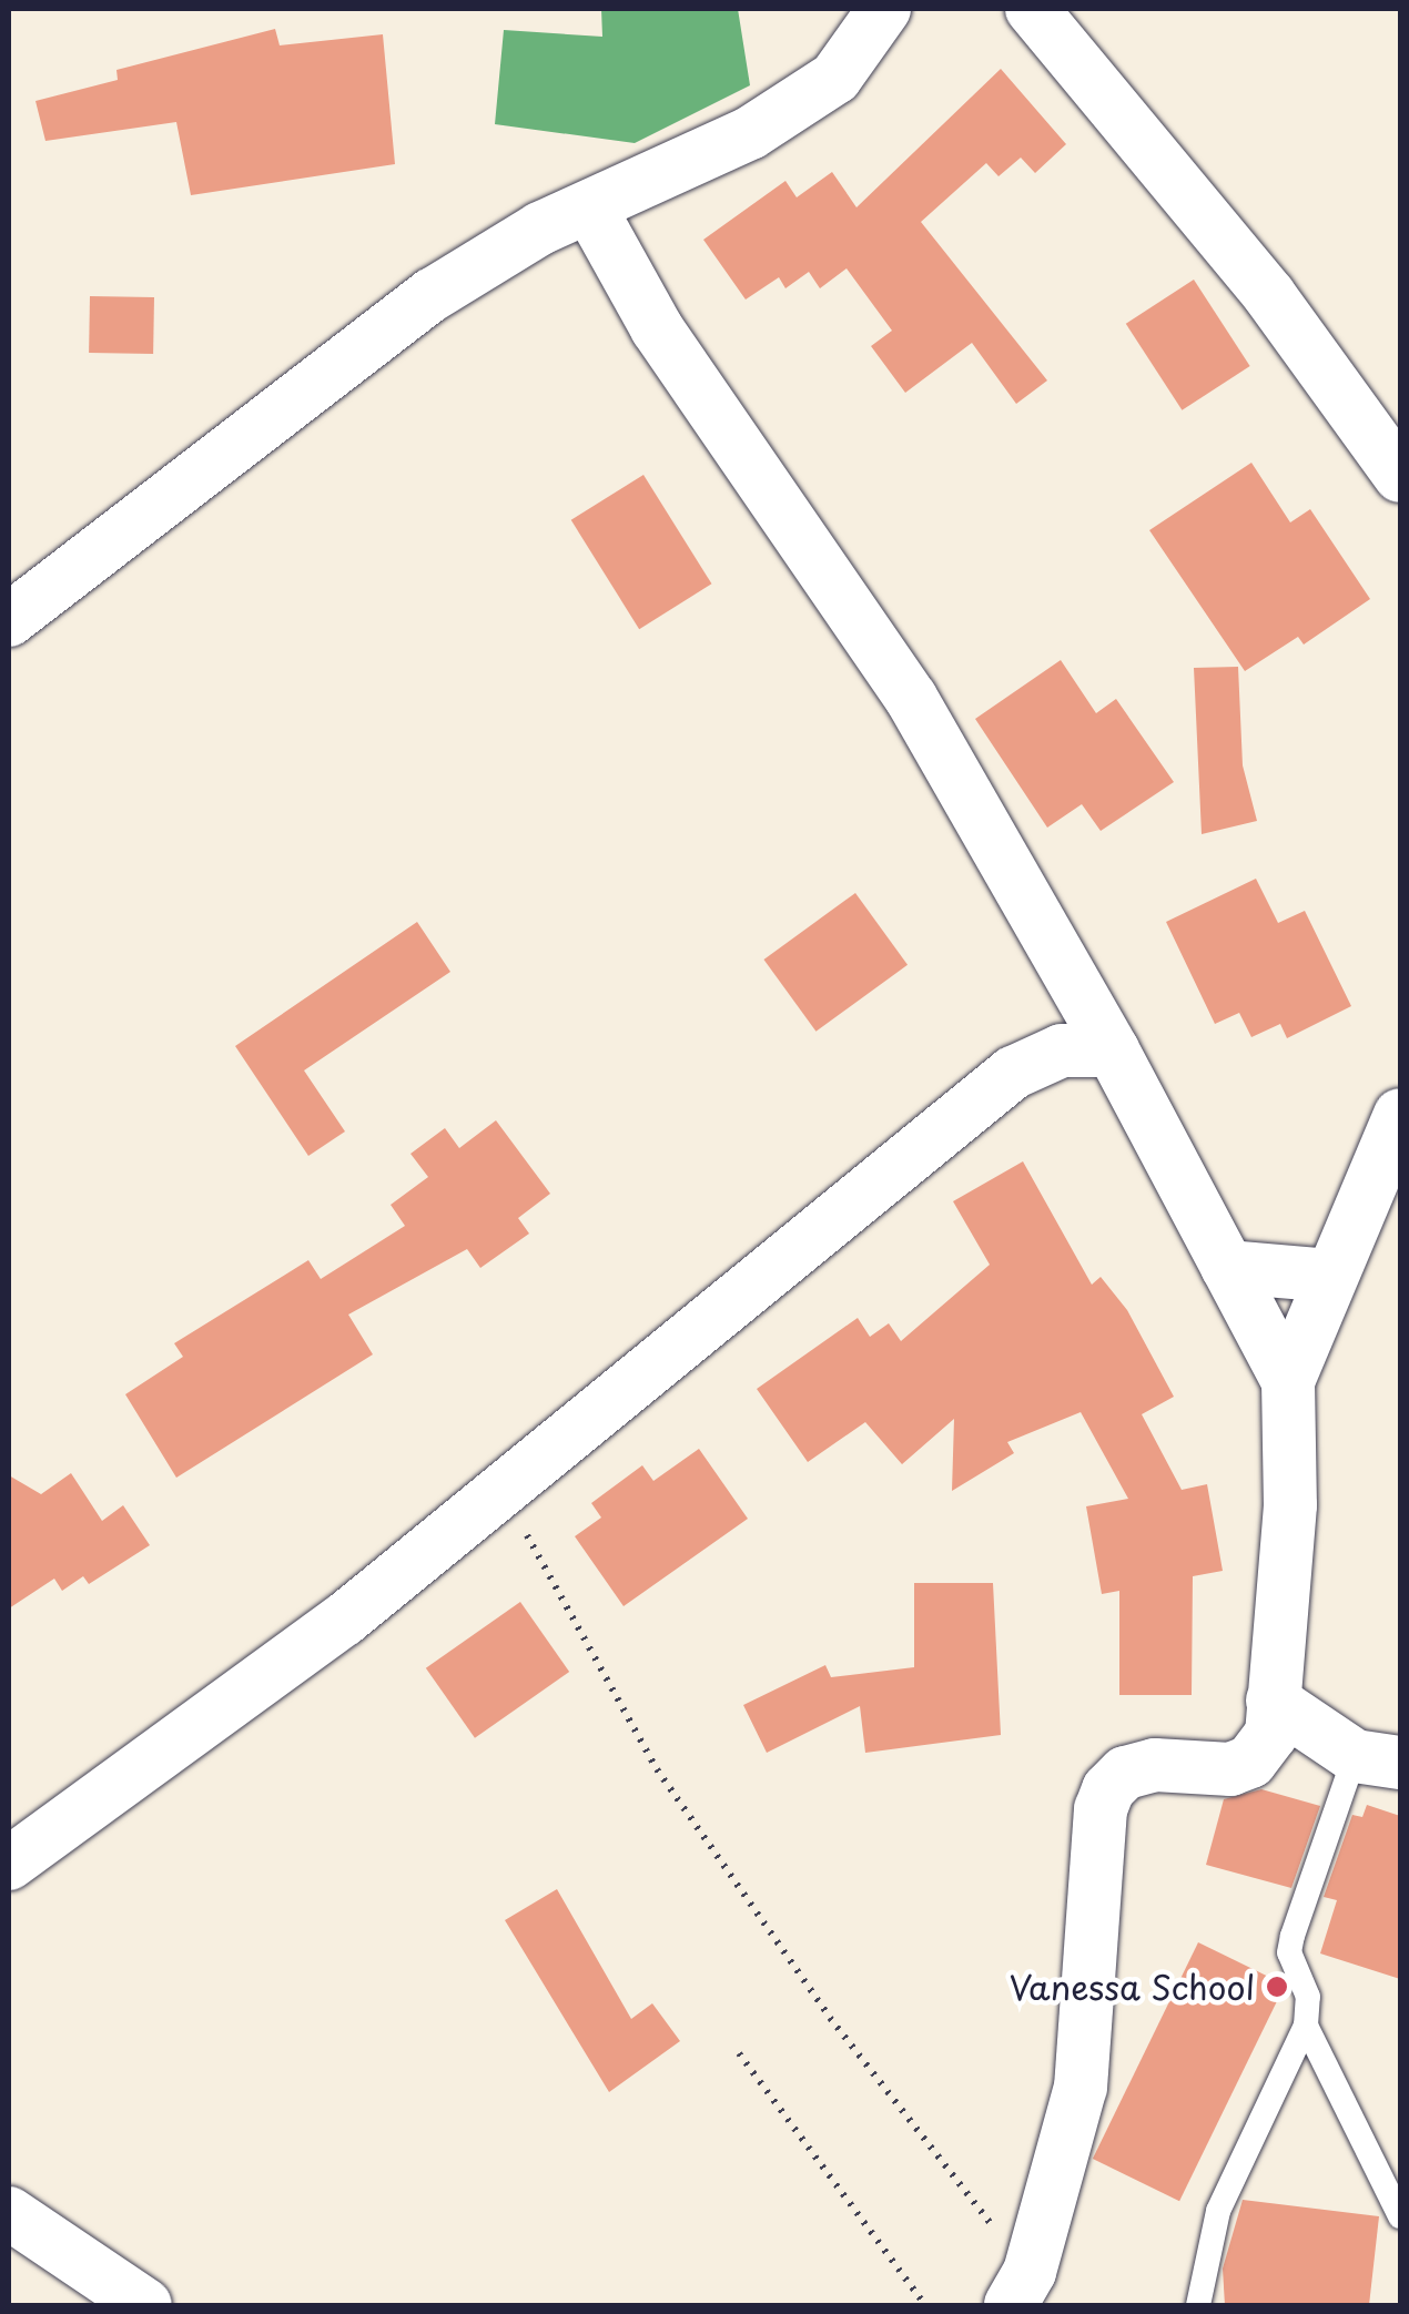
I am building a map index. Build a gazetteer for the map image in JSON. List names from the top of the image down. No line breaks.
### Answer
{"places":["Vanessa School"]}
